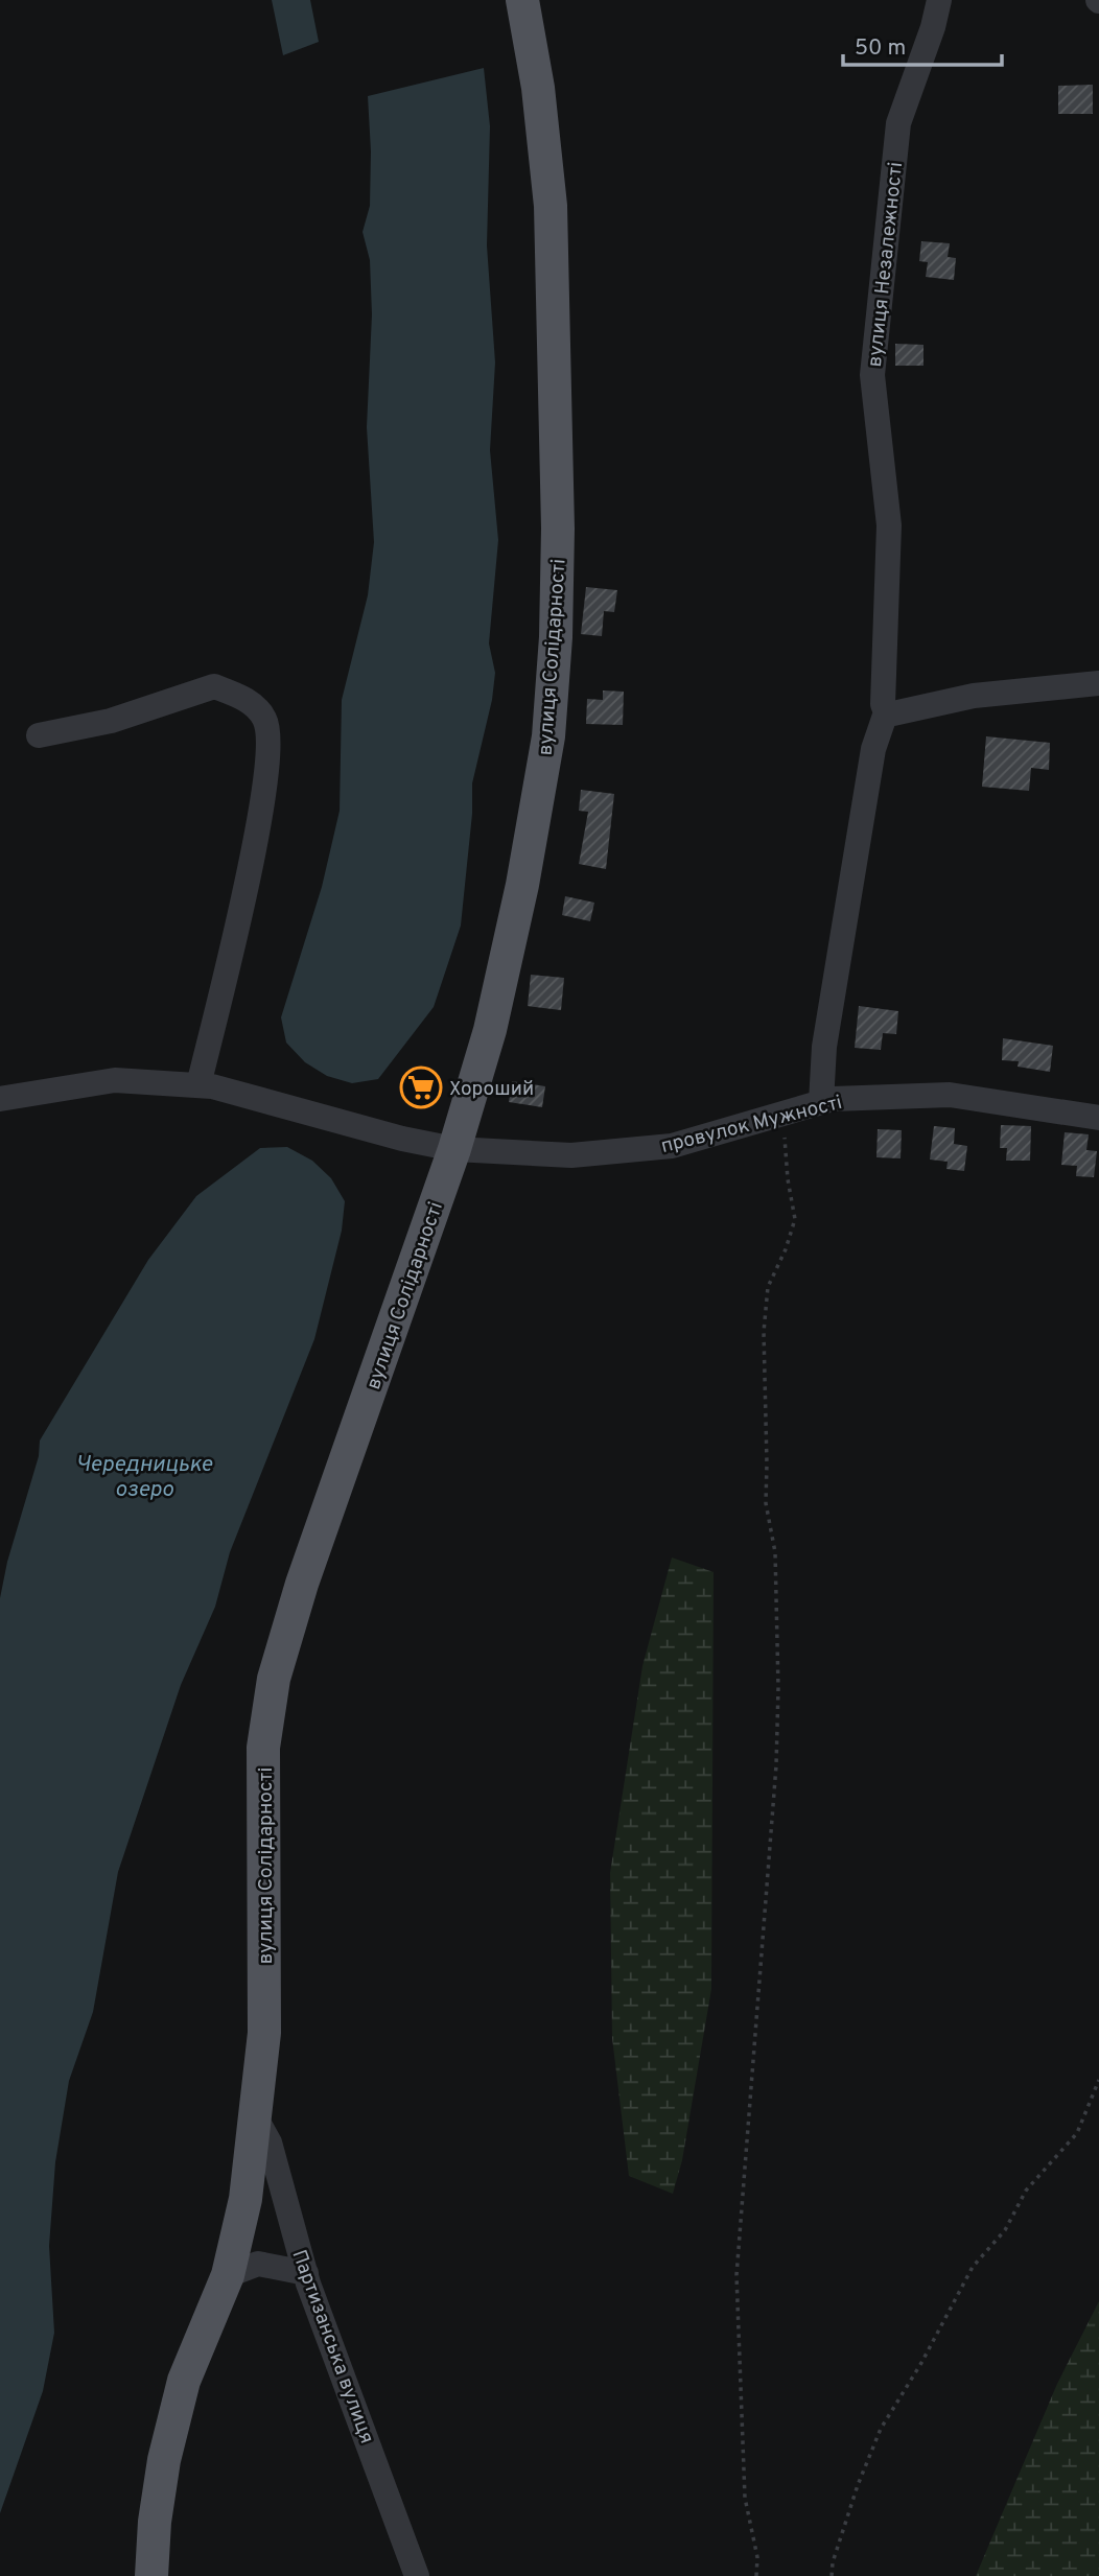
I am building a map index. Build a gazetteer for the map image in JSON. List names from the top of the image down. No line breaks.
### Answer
{"streets":{"main road":["вулиця Солідарності"],"street":["вулиця Незалежності","провулок Мужності","Партизанська вулиця"]},"crossings":[["вулиця Солідарності","провулок Мужності"],["вулиця Солідарності","Партизанська вулиця"]],"water":["Чередницьке озеро"],"places":{"supermarket":["Хороший"]},"scale_bar":"50 m"}
